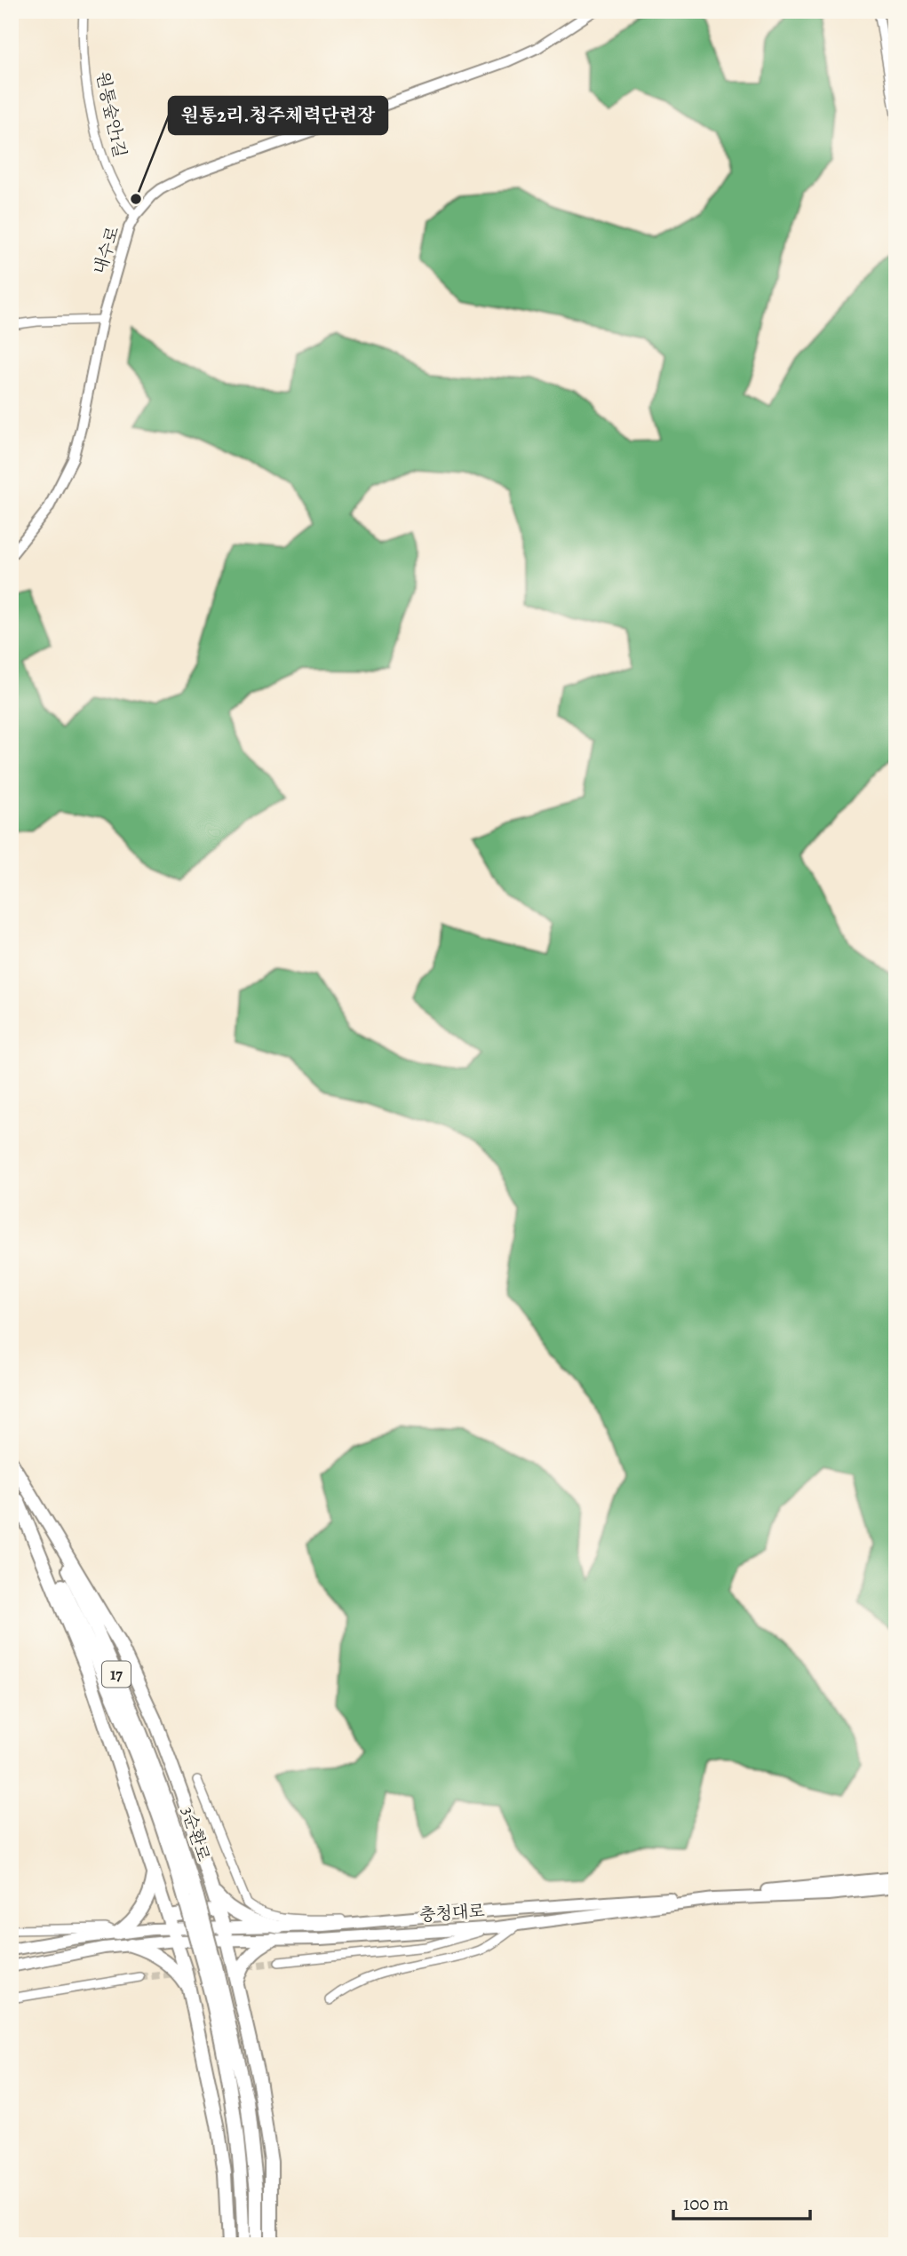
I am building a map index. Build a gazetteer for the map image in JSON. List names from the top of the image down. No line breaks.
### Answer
{"streets":{"highway":["17","3순환로"],"main road":["충청대로"],"street":["원통숲안1길","내수로"]},"crossings":[["원통숲안1길","내수로"]],"places":["원통2리.청주체력단련장"],"scale_bar":"100 m"}
